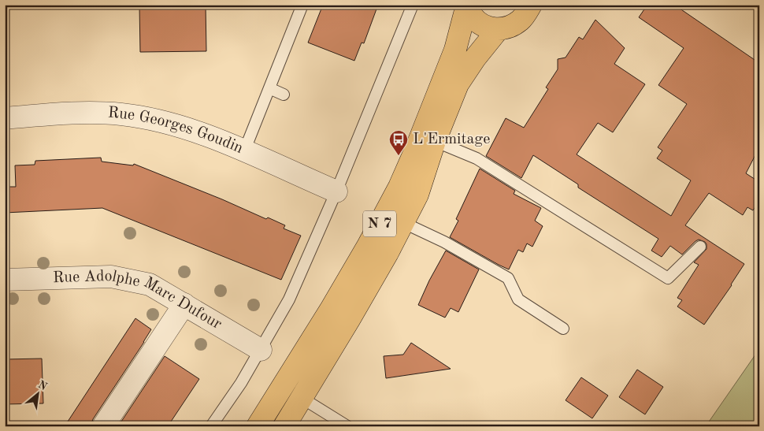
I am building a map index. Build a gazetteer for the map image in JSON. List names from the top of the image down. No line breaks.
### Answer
{"streets":{"main road":["N 7"],"street":["Rue Georges Goudin","Rue Adolphe Marc Dufour"]},"places":{"bus stop":["L'Ermitage"]},"north":"top right"}
